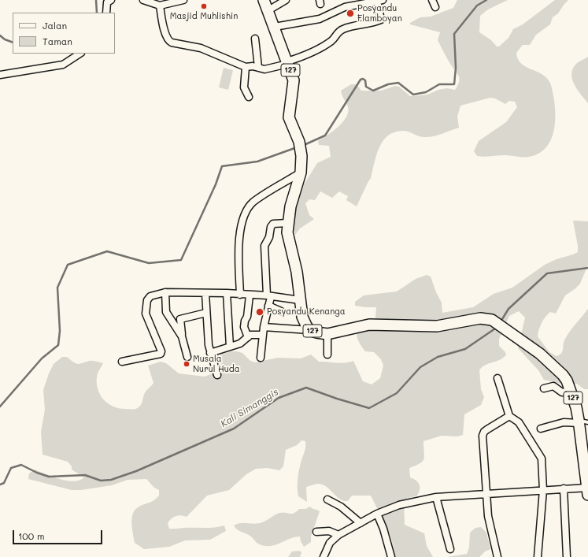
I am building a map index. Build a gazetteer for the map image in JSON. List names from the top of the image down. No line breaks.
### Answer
{"streets":{"main road":["127"]},"water":["Kali Simanggis"],"places":["Masjid Muhlishin","Posyandu Flamboyan","Posyandu Kenanga","Musala Nurul Huda"],"legend":["Jalan","Taman"],"scale_bar":"100 m"}
